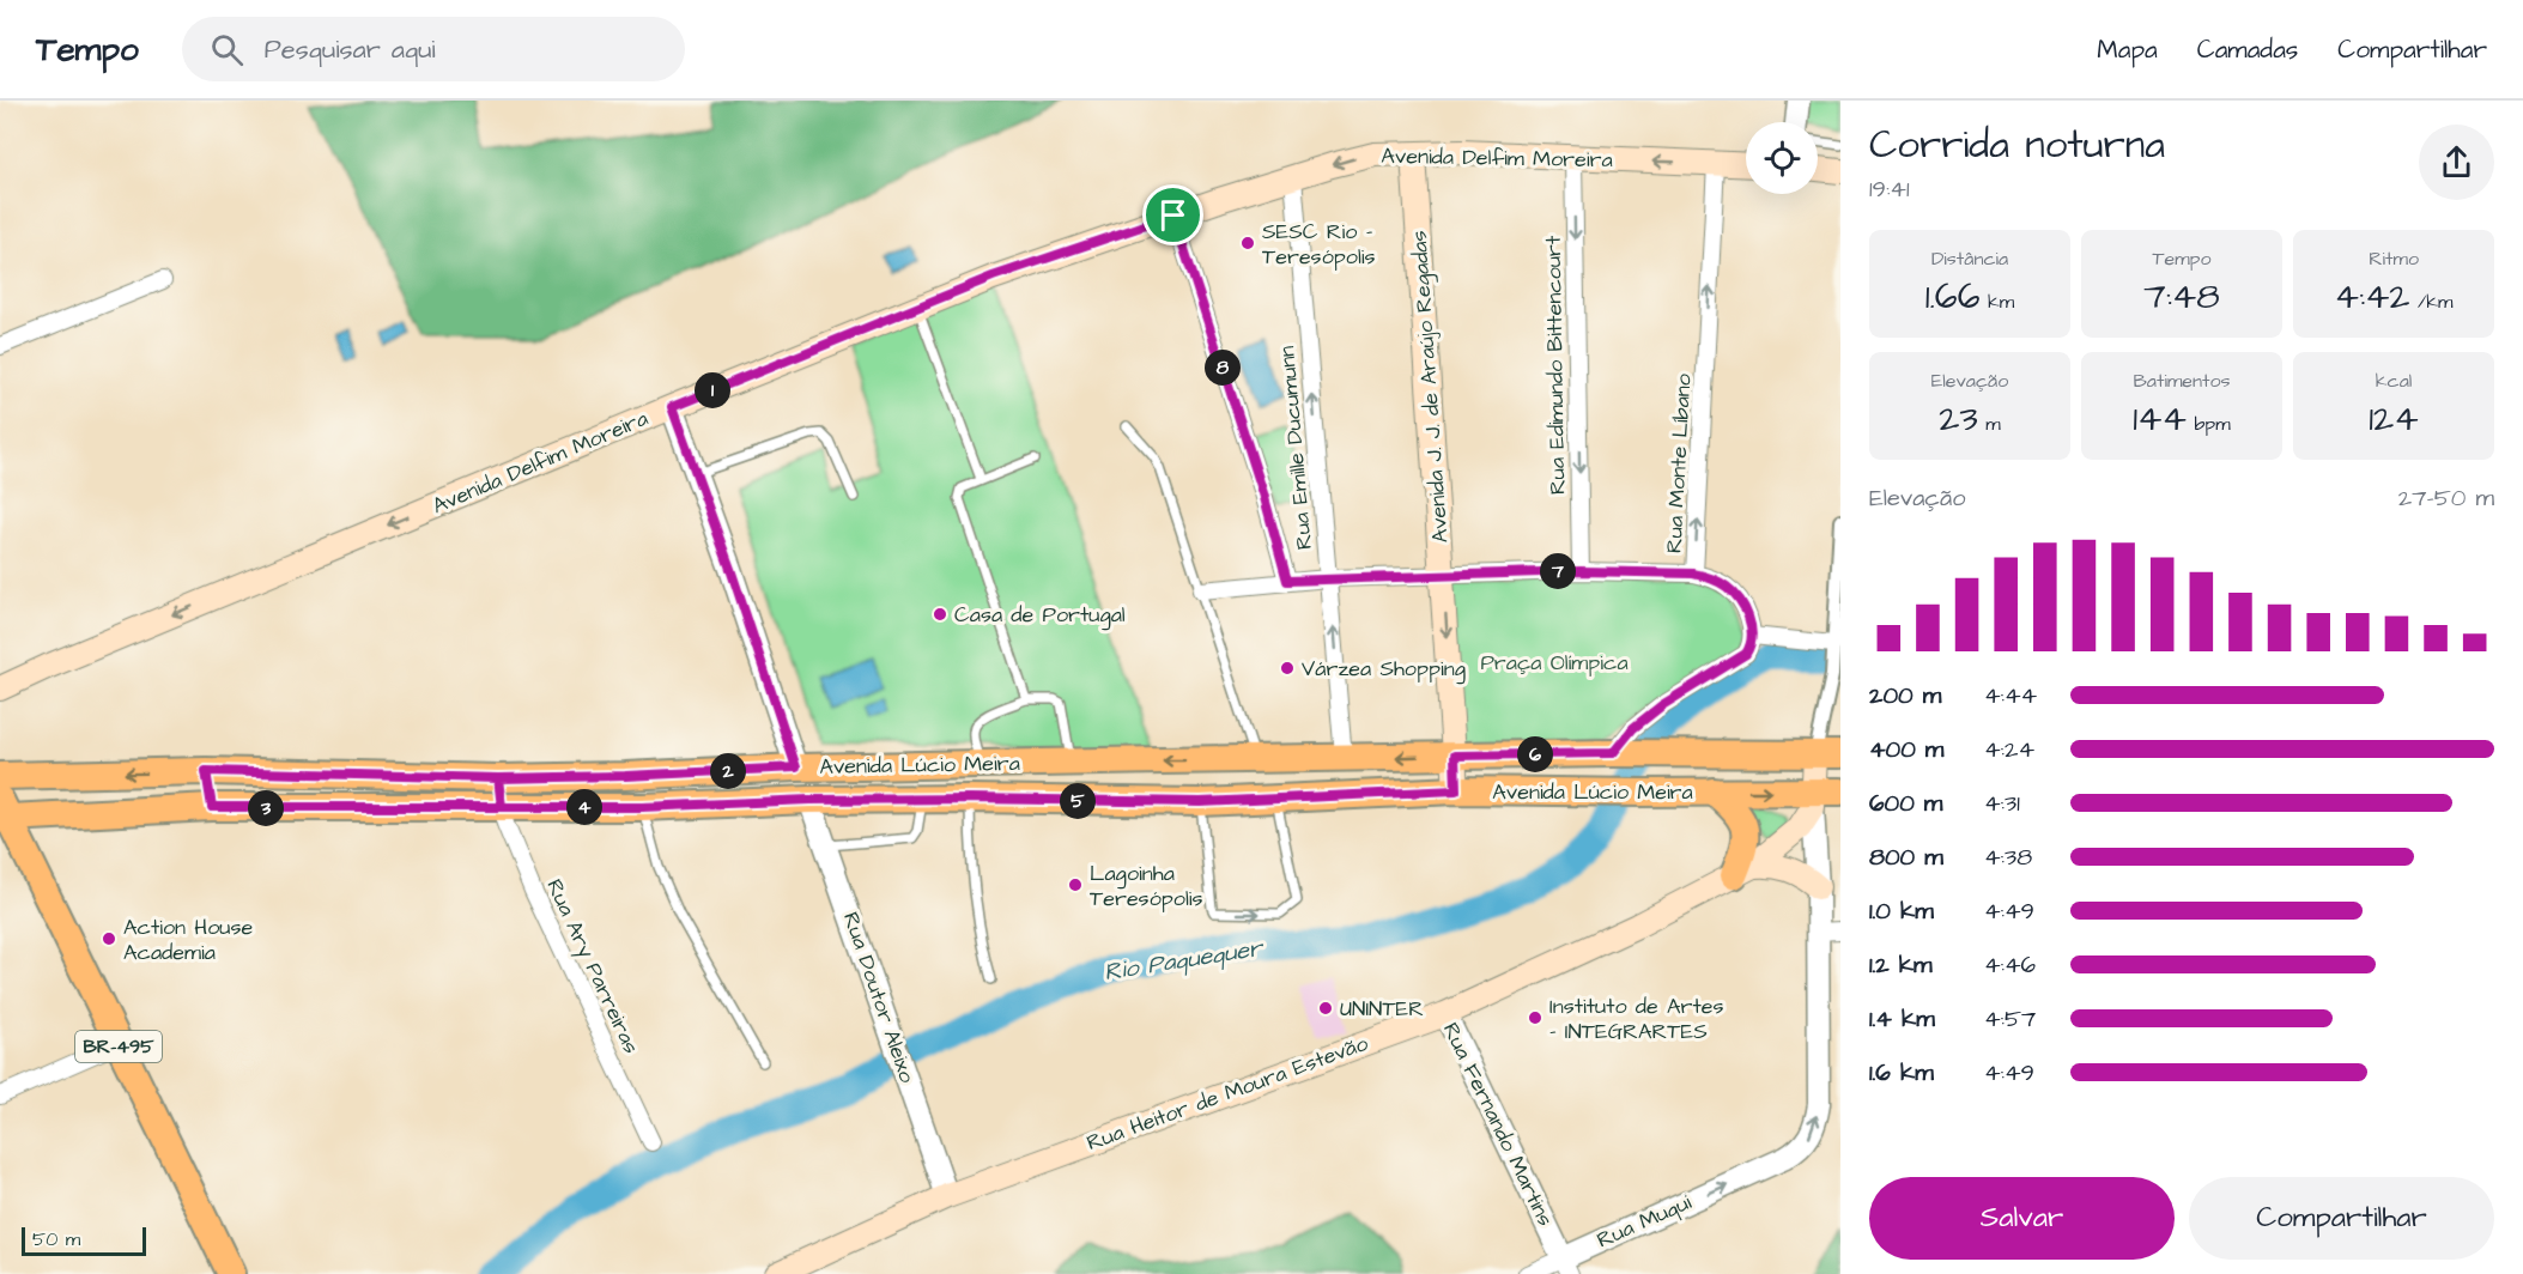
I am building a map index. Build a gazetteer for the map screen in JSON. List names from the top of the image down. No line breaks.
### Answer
{"streets":{"main road":["Avenida Delfim Moreira","Avenida J. J. de Araújo Regadas","Avenida Lúcio Meira","BR-495","Rua Heitor de Moura Estevão"],"street":["Rua Edimundo Bittencourt","Rua Emille Ducumunn","Rua Monte Líbano","Rua Ary Parreiras","Rua Doutor Aleixo","Rua Fernando Martins","Rua Muqui"]},"crossings":[["Avenida Delfim Moreira","Rua Edimundo Bittencourt"],["Avenida Delfim Moreira","Avenida J. J. de Araújo Regadas"],["Avenida Delfim Moreira","Rua Emille Ducumunn"],["Avenida Delfim Moreira","Rua Monte Líbano"],["Avenida J. J. de Araújo Regadas","Avenida Lúcio Meira"],["Rua Emille Ducumunn","Avenida Lúcio Meira"],["Avenida Lúcio Meira","Rua Ary Parreiras"],["Avenida Lúcio Meira","Rua Doutor Aleixo"],["Avenida Lúcio Meira","BR-495"],["Avenida Lúcio Meira","Rua Heitor de Moura Estevão"],["Avenida Lúcio Meira","Rua Muqui"],["Rua Doutor Aleixo","Rua Heitor de Moura Estevão"],["Rua Heitor de Moura Estevão","Rua Fernando Martins"],["Rua Heitor de Moura Estevão","Rua Muqui"],["Rua Fernando Martins","Rua Muqui"]],"one_way":["Avenida Delfim Moreira","Rua Edimundo Bittencourt","Rua Monte Líbano","Rua Muqui"],"water":["Rio Paquequer"],"parks":["Praça Olímpica"],"places":["SESC Rio - Teresópolis","Casa de Portugal","Várzea Shopping","Lagoinha Teresópolis","Action House Academia","UNINTER","Instituto de Artes - INTEGRARTES"],"scale_bar":"50 m","page":{"header":"Tempo","search":"Pesquisar aqui","nav":["Mapa","Camadas","Compartilhar"],"heading":["Corrida noturna","19:41"],"stats":[["Distância","1.66 km"],["Tempo","7:48"],["Ritmo","4:42 /km"],["Elevação","23 m"],["Batimentos","144 bpm"],["kcal","124"]],"pins":["8","1","7","6","2","5","4","3"],"chart":["Elevação","27–50 m"],"list":[{"name":"200 m","note":"4:44"},{"name":"400 m","note":"4:24"},{"name":"600 m","note":"4:31"},{"name":"800 m","note":"4:38"},{"name":"1.0 km","note":"4:49"},{"name":"1.2 km","note":"4:46"},{"name":"1.4 km","note":"4:57"},{"name":"1.6 km","note":"4:49"}],"buttons":["Salvar","Compartilhar"],"scale":"50 m"}}
